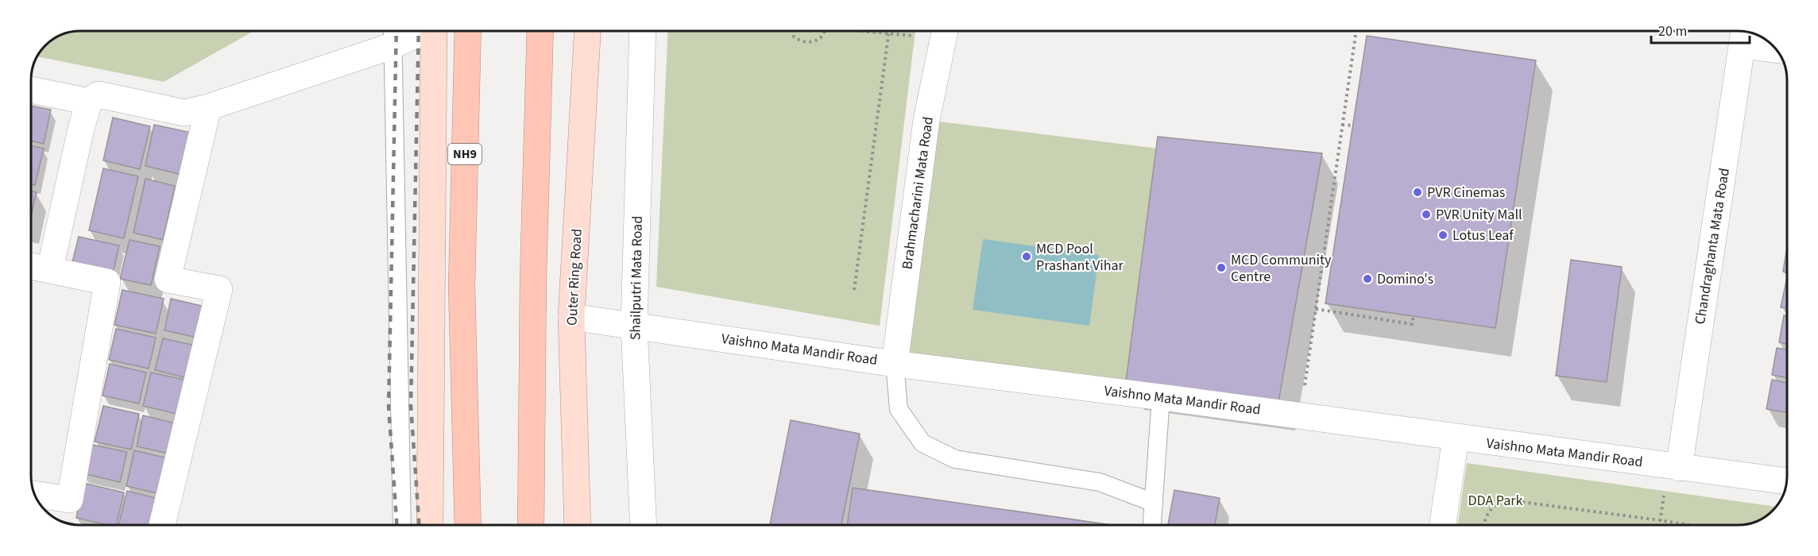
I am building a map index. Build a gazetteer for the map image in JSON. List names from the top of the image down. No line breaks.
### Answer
{"streets":{"highway":["NH9"],"main road":["Outer Ring Road"],"street":["Brahmacharini Mata Road","Chandraghanta Mata Road","Shailputri Mata Road","Vaishno Mata Mandir Road"]},"crossings":[["Brahmacharini Mata Road","Vaishno Mata Mandir Road"],["Chandraghanta Mata Road","Vaishno Mata Mandir Road"],["Outer Ring Road","Vaishno Mata Mandir Road"],["Shailputri Mata Road","Vaishno Mata Mandir Road"]],"parks":["DDA Park"],"places":["PVR Cinemas","PVR Unity Mall","Lotus Leaf","MCD Pool Prashant Vihar","MCD Community Centre","Domino's"],"scale_bar":"20 m"}
